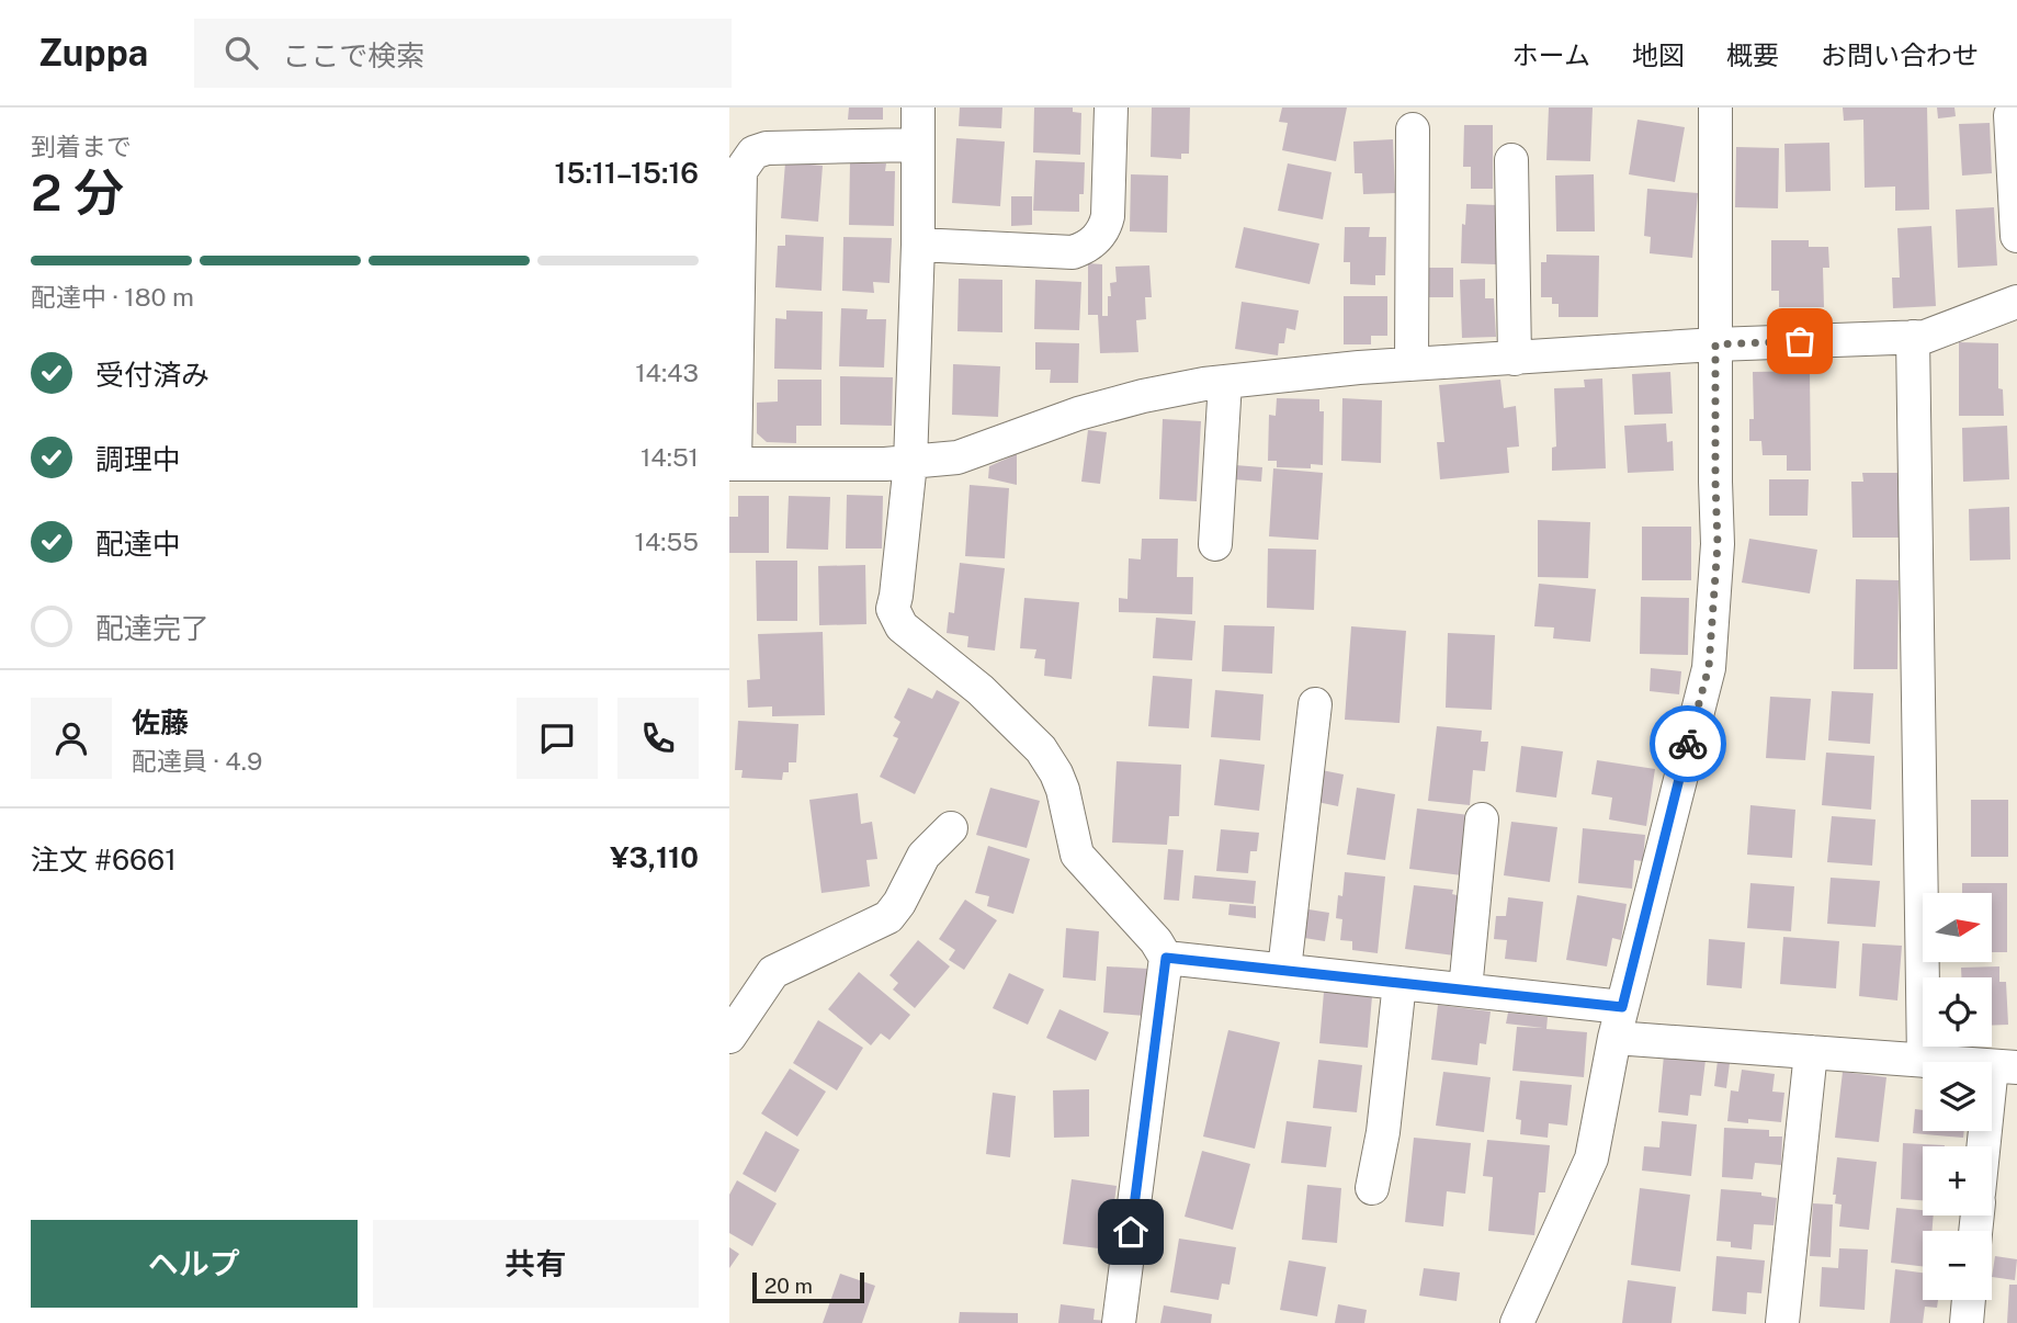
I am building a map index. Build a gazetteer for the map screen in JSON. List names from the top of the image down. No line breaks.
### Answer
{"scale_bar":"20 m","north":"right","page":{"header":"Zuppa","search":"ここで検索","nav":["ホーム","地図","概要","お問い合わせ"],"heading":["2 分","到着まで","15:11–15:16"],"panel":["佐藤","配達員 · 4.9","注文 #6661","¥3,110"],"bar":"配達中 · 180 m","list":[["受付済み","14:43"],["調理中","14:51"],["配達中","14:55"],"配達完了"],"map_buttons":["+","−"],"buttons":["ヘルプ","共有"],"scale":"20 m"}}
